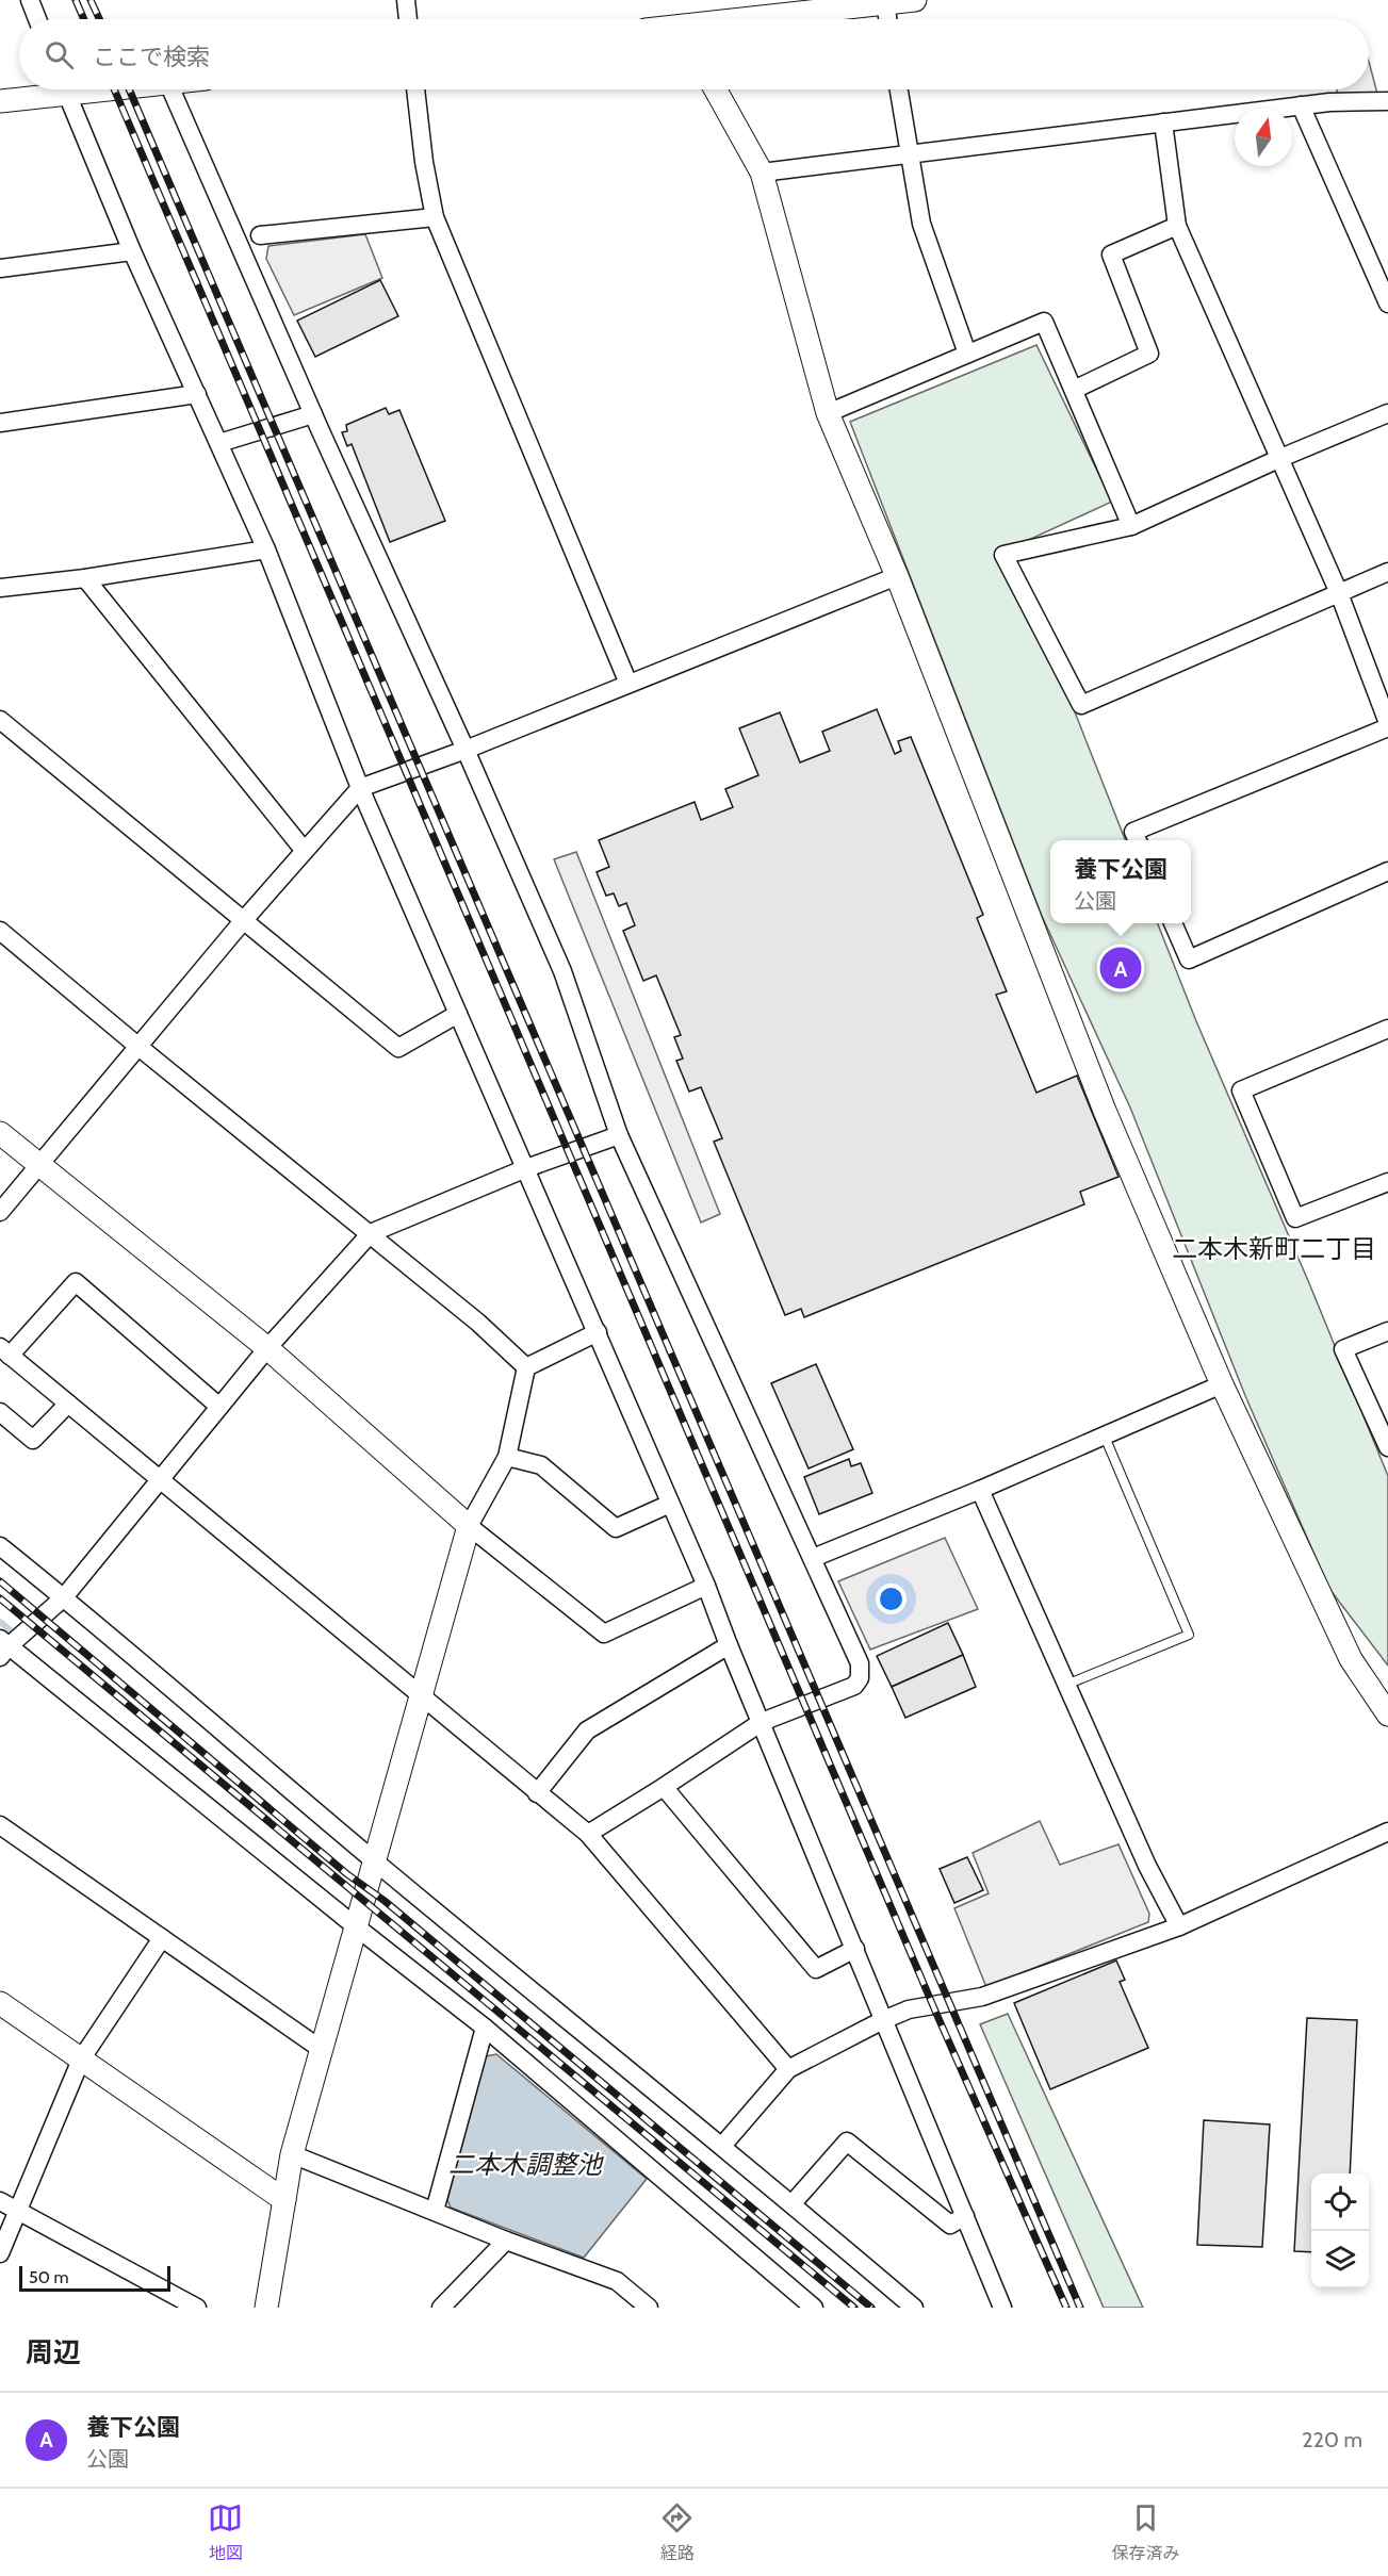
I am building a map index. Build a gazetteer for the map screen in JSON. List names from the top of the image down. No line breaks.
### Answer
{"districts":["二本木新町二丁目"],"water":["二本木調整池"],"scale_bar":"50 m","north":"top","page":{"search":"ここで検索","popup":["養下公園","公園"],"pins":"A","scale":"50 m","heading":"周辺","list":[{"mark":"A","name":"養下公園","note":"公園","value":"220 m"}],"nav":["地図","経路","保存済み"]}}
